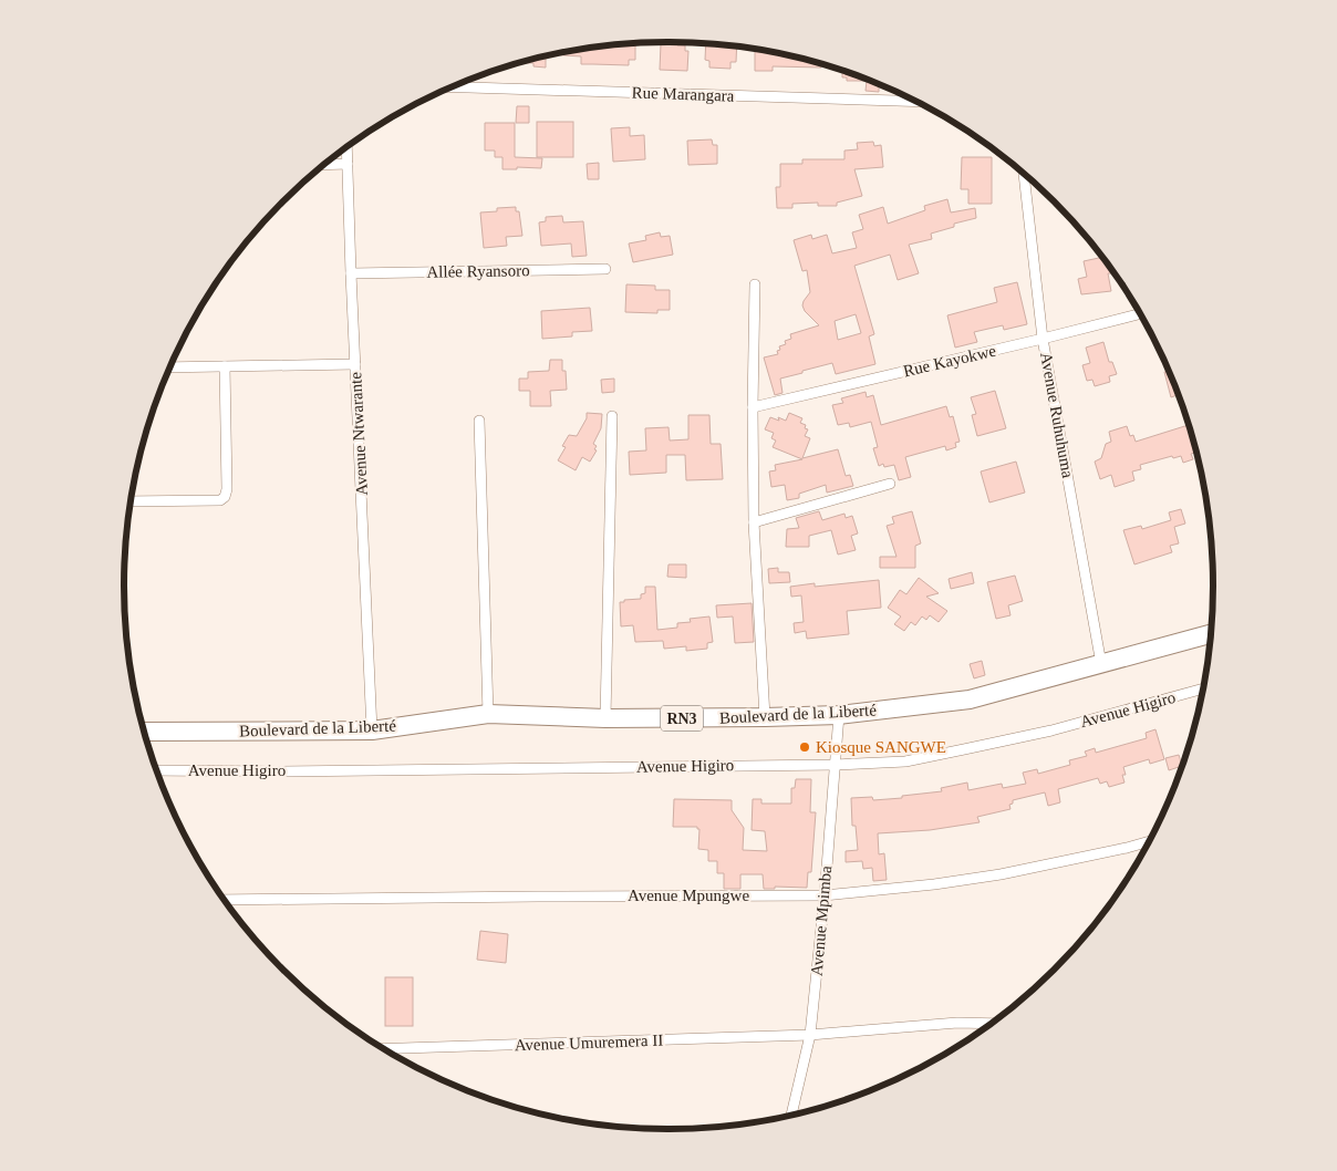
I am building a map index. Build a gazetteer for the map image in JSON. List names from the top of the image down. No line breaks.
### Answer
{"streets":{"highway":["Boulevard de la Liberté","RN3"],"street":["Rue Marangara","Allée Ryansoro","Rue Kayokwe","Avenue Ruhuhuma","Avenue Ntwarante","Avenue Higiro","Avenue Mpungwe","Avenue Mpimba","Avenue Umuremera II"]},"crossings":[["Allée Ryansoro","Avenue Ntwarante"],["Rue Kayokwe","Avenue Ruhuhuma"],["Avenue Ruhuhuma","Boulevard de la Liberté"],["Avenue Ntwarante","Boulevard de la Liberté"],["Avenue Higiro","Avenue Mpimba"],["Boulevard de la Liberté","Avenue Mpimba"],["Avenue Mpungwe","Avenue Mpimba"],["Avenue Mpimba","Avenue Umuremera II"]],"places":["Kiosque SANGWE"]}
